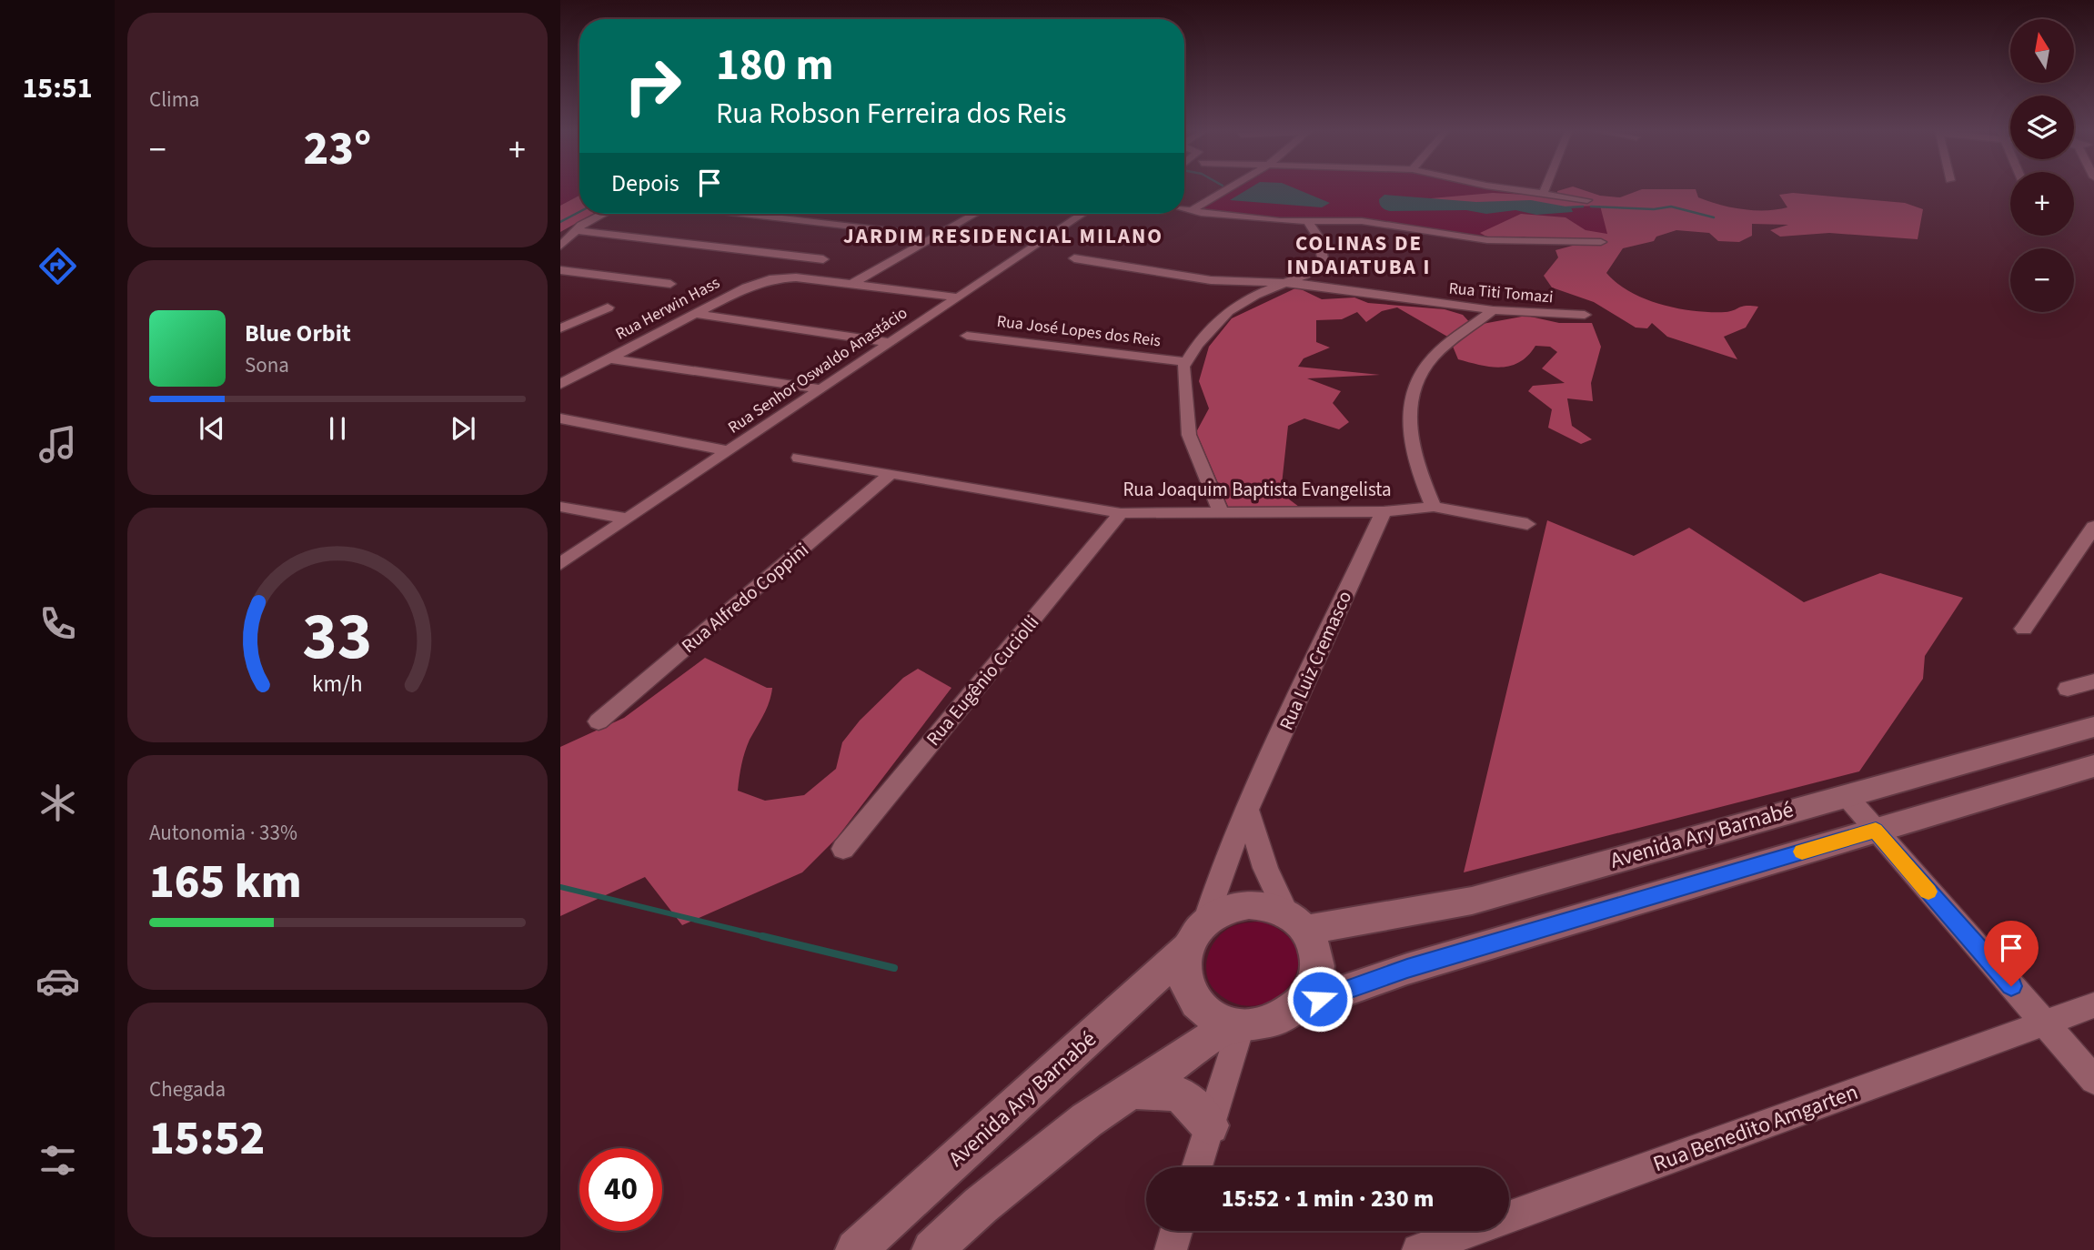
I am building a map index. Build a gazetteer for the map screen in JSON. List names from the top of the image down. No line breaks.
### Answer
{"streets":{"street":["Rua Titi Tomazi","Rua Herwin Hass","Rua José Lopes dos Reis","Rua Senhor Oswaldo Anastácio","Rua Joaquim Baptista Evangelista","Rua Alfredo Coppini","Rua Luiz Cremasco","Rua Eugênio Cuciolli","Avenida Ary Barnabé","Rua Benedito Amgarten"]},"crossings":[["Rua Herwin Hass","Rua Senhor Oswaldo Anastácio"],["Rua Joaquim Baptista Evangelista","Rua Alfredo Coppini"],["Rua Joaquim Baptista Evangelista","Rua Luiz Cremasco"],["Rua Joaquim Baptista Evangelista","Rua Eugênio Cuciolli"],["Rua Luiz Cremasco","Avenida Ary Barnabé"]],"districts":["JARDIM RESIDENCIAL MILANO","COLINAS DE INDAIATUBA I"],"north":"top","page":{"tabs":"15:51","tile":["Clima",["Autonomia · 33%","165 km"],["Chegada","15:52"]],"map_buttons":["+","−"],"turn":["180 m","Rua Robson Ferreira dos Reis"],"heat":["−","23°","+"],"then":"Depois","song":["Blue Orbit","Sona"],"limit":"40","trip":"15:52 · 1 min · 230 m","gauge":["33","km/h"]}}
